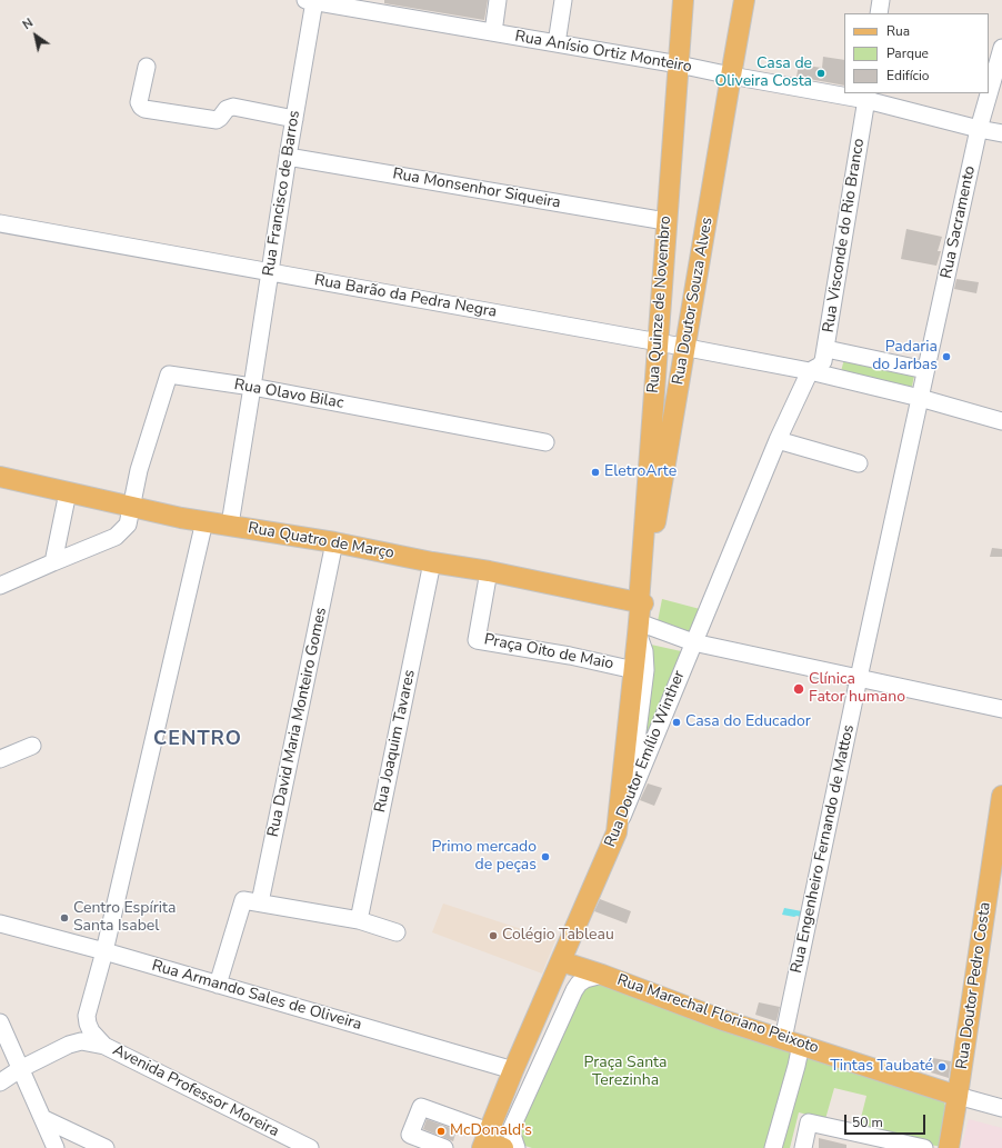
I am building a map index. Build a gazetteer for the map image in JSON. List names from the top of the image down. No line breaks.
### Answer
{"streets":{"main road":["Rua Doutor Souza Alves","Rua Quinze de Novembro","Rua Quatro de Março","Rua Doutor Emílio Winther","Rua Doutor Pedro Costa","Rua Marechal Floriano Peixoto"],"street":["Rua Anísio Ortiz Monteiro","Rua Monsenhor Siqueira","Rua Francisco de Barros","Rua Sacramento","Rua Visconde do Rio Branco","Rua Barão da Pedra Negra","Rua Olavo Bilac","Praça Oito de Maio","Rua David Maria Monteiro Gomes","Rua Joaquim Tavares","Rua Engenheiro Fernando de Mattos","Rua Armando Sales de Oliveira","Avenida Professor Moreira"]},"crossings":[["Rua Anísio Ortiz Monteiro","Rua Francisco de Barros"],["Rua Anísio Ortiz Monteiro","Rua Sacramento"],["Rua Anísio Ortiz Monteiro","Rua Visconde do Rio Branco"],["Rua Anísio Ortiz Monteiro","Rua Doutor Souza Alves"],["Rua Anísio Ortiz Monteiro","Rua Quinze de Novembro"],["Rua Monsenhor Siqueira","Rua Francisco de Barros"],["Rua Monsenhor Siqueira","Rua Quinze de Novembro"],["Rua Francisco de Barros","Rua Barão da Pedra Negra"],["Rua Francisco de Barros","Rua Olavo Bilac"],["Rua Francisco de Barros","Rua Quatro de Março"],["Rua Sacramento","Rua Barão da Pedra Negra"],["Rua Sacramento","Rua Engenheiro Fernando de Mattos"],["Rua Visconde do Rio Branco","Rua Barão da Pedra Negra"],["Rua Visconde do Rio Branco","Rua Doutor Emílio Winther"],["Rua Barão da Pedra Negra","Rua Doutor Souza Alves"],["Rua Barão da Pedra Negra","Rua Quinze de Novembro"],["Rua Barão da Pedra Negra","Rua Doutor Emílio Winther"],["Rua Barão da Pedra Negra","Rua Engenheiro Fernando de Mattos"],["Rua Doutor Souza Alves","Rua Quinze de Novembro"],["Rua Doutor Souza Alves","Rua Quatro de Março"],["Rua Quinze de Novembro","Rua Quatro de Março"],["Rua Quinze de Novembro","Praça Oito de Maio"],["Rua Quinze de Novembro","Rua Doutor Emílio Winther"],["Rua Olavo Bilac","Rua Quatro de Março"],["Rua Quatro de Março","Praça Oito de Maio"],["Rua Quatro de Março","Rua David Maria Monteiro Gomes"],["Rua Quatro de Março","Rua Joaquim Tavares"],["Rua Quatro de Março","Rua Doutor Emílio Winther"],["Rua Quatro de Março","Rua Engenheiro Fernando de Mattos"],["Rua Doutor Emílio Winther","Rua Armando Sales de Oliveira"],["Rua Doutor Emílio Winther","Rua Marechal Floriano Peixoto"],["Rua Engenheiro Fernando de Mattos","Rua Marechal Floriano Peixoto"],["Rua Doutor Pedro Costa","Rua Marechal Floriano Peixoto"]],"districts":["CENTRO"],"parks":["Praça Santa Terezinha"],"places":["Casa de Oliveira Costa","Padaria do Jarbas","EletroArte","Clínica Fator humano","Casa do Educador","Primo mercado de peças","Centro Espírita Santa Isabel","Colégio Tableau","Tintas Taubaté","McDonald's"],"legend":["Rua","Parque","Edifício"],"scale_bar":"50 m","north":"top left"}
